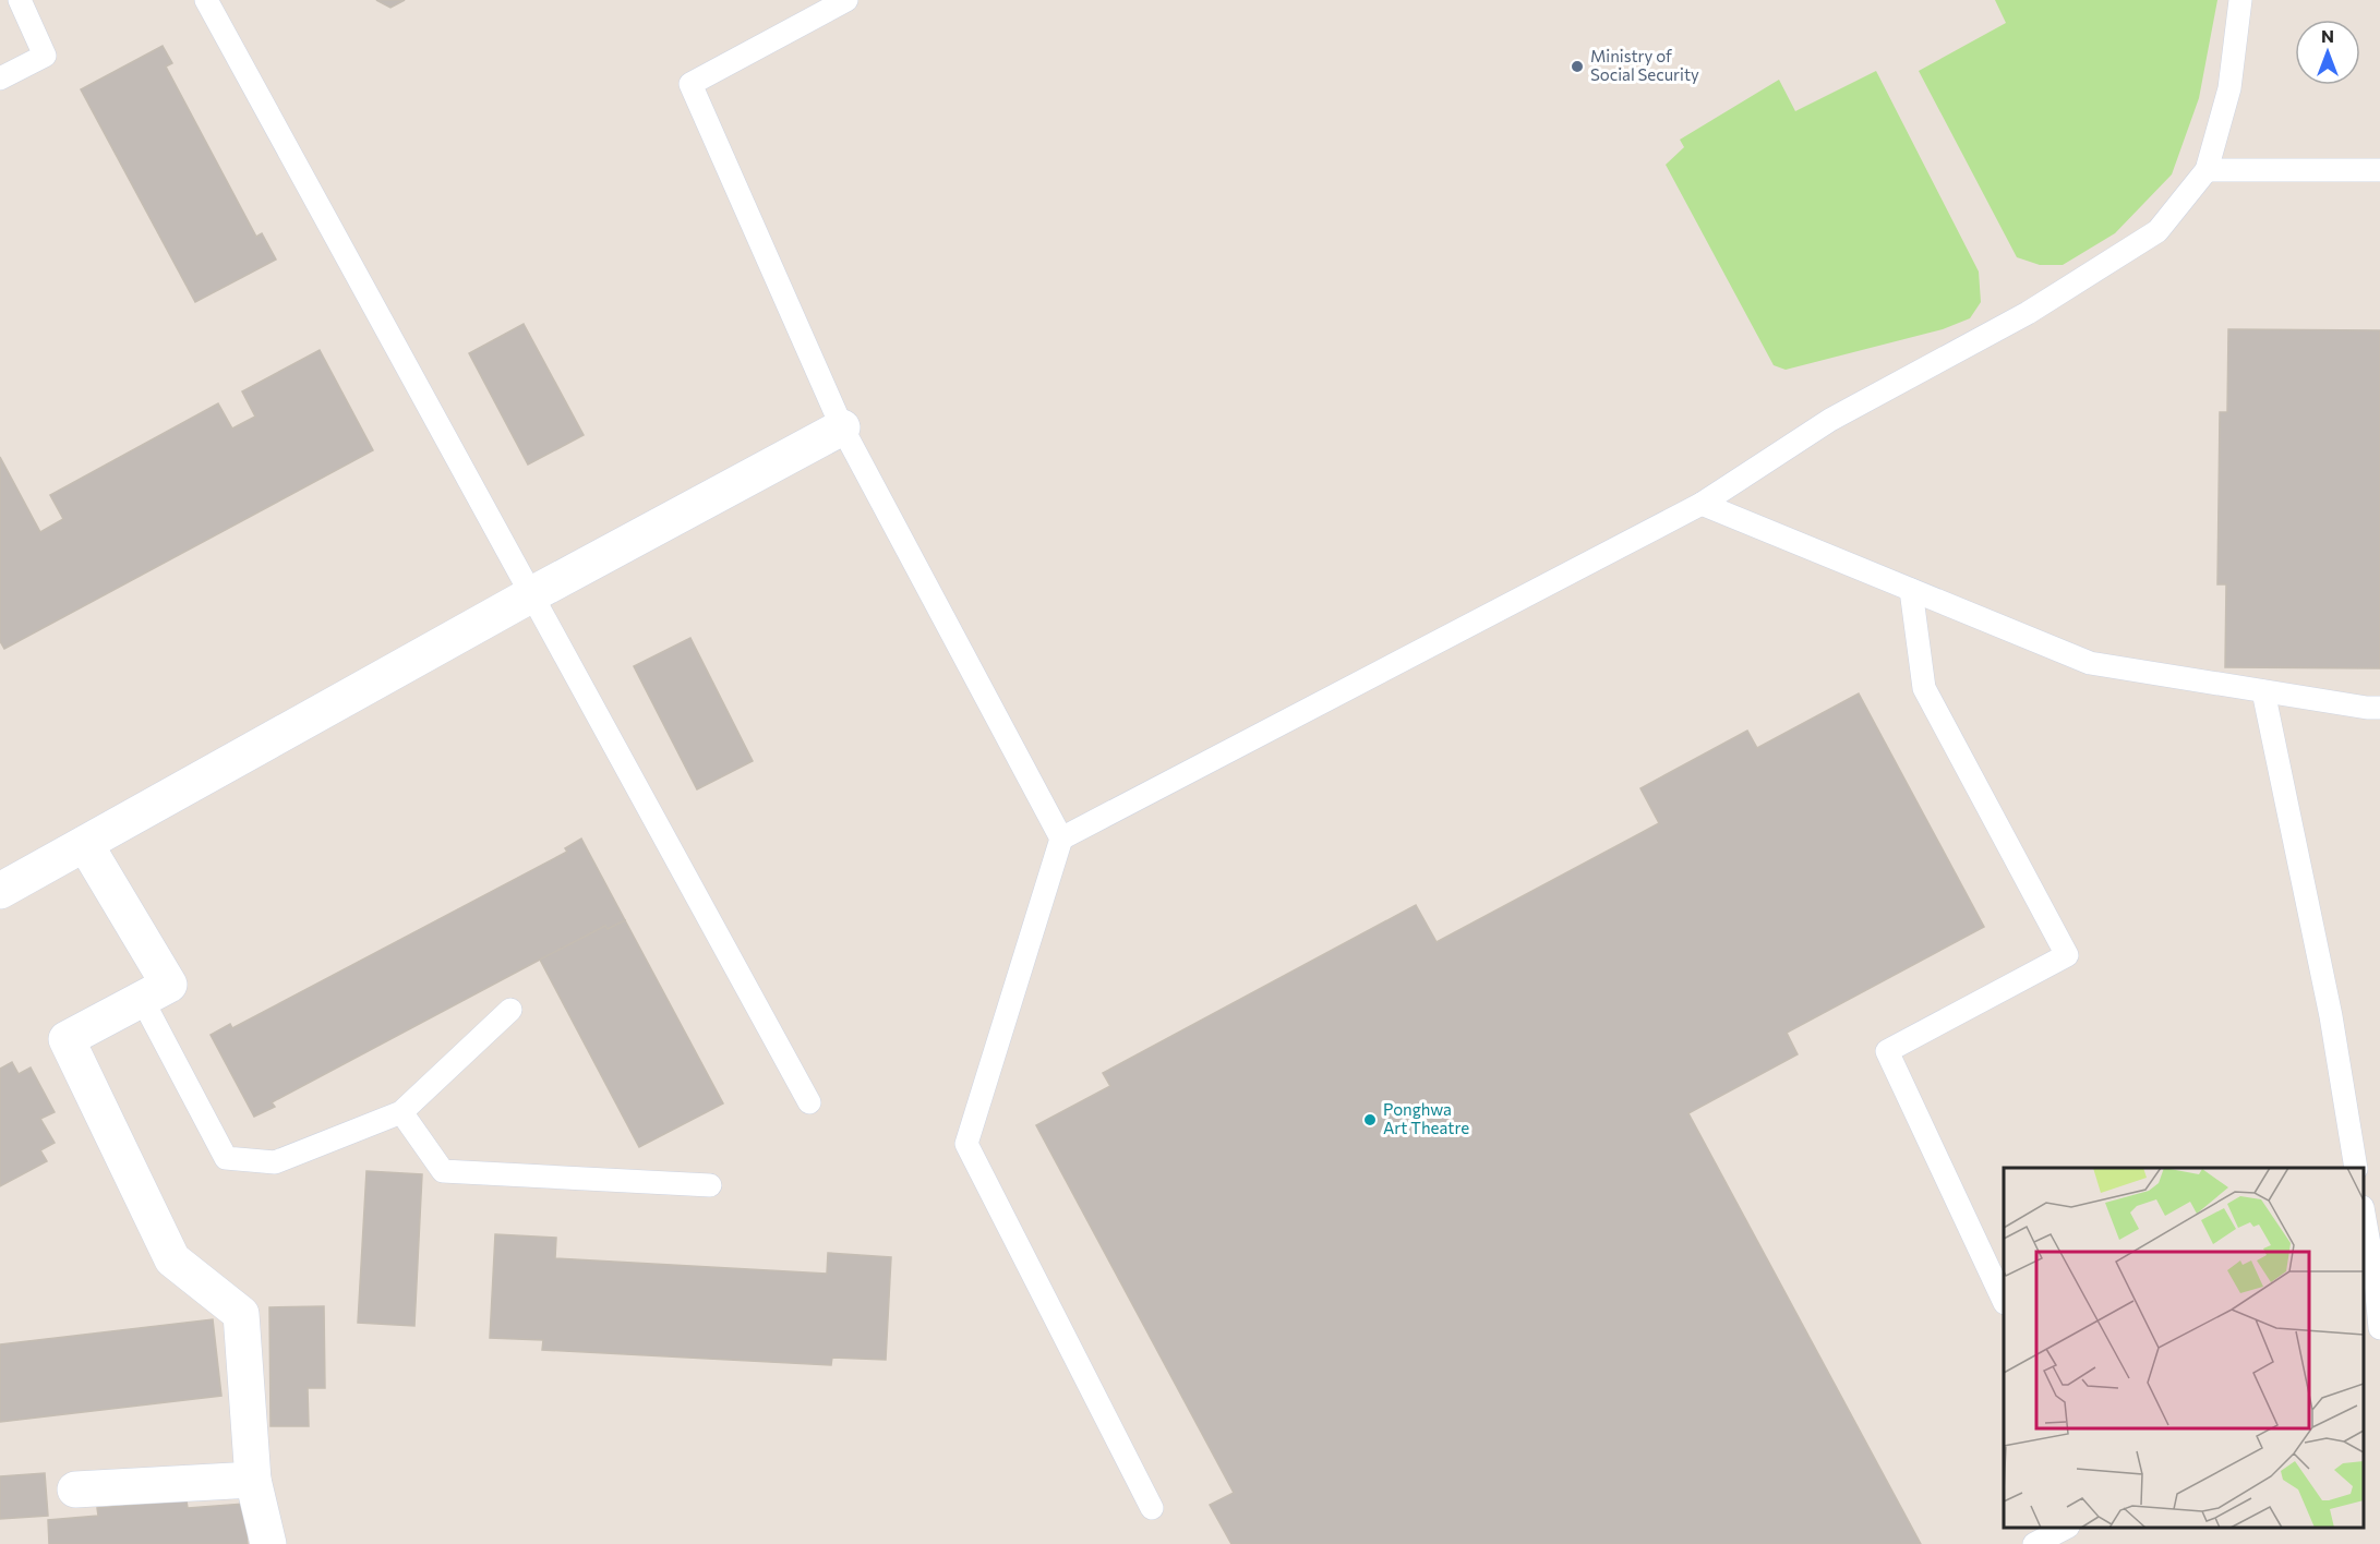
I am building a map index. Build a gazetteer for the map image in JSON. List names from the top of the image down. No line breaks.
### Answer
{"places":["Ministry of Social Security","Ponghwa Art Theatre"],"north":"top"}
